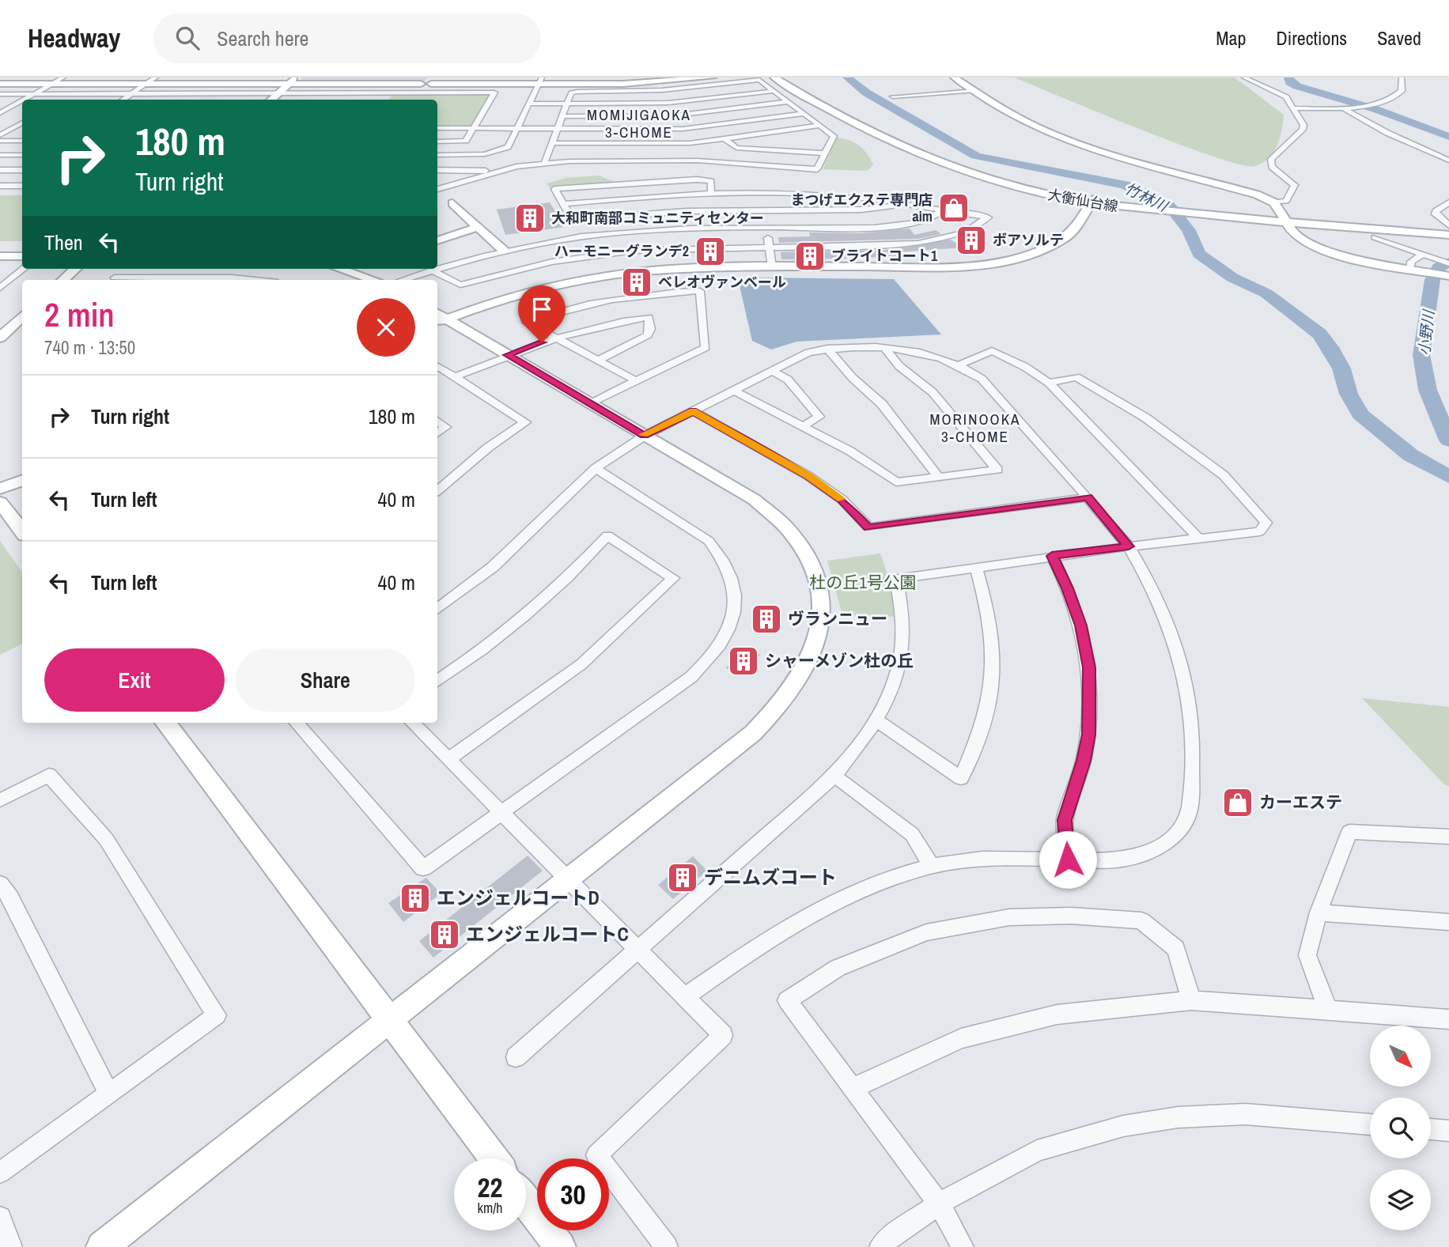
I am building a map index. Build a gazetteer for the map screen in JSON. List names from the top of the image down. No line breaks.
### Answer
{"streets":{"street":["大衡仙台線"]},"districts":["MOMIJIGAOKA 3-CHOME","MORINOOKA 3-CHOME"],"water":["竹林川","小野川"],"parks":["杜の丘1号公園"],"places":{"shop":["まつげエクステ専門店 aim","カーエステ"],"building":["大和町南部コミュニティセンター","ボアソルテ","ハーモニーグランデ2","ブライトコート1","ベレオヴァンベール","ヴランニュー","シャーメゾン杜の丘","デニムズコート","エンジェルコートD","エンジェルコートC"]},"north":"bottom right","page":{"header":"Headway","search":"Search here","nav":["Map","Directions","Saved"],"turn":["180 m","Turn right"],"then":"Then","heading":["2 min","740 m · 13:50"],"list":[{"name":"Turn right","value":"180 m"},{"name":"Turn left","value":"40 m"},{"name":"Turn left","value":"40 m"}],"buttons":["Exit","Share"],"speed":"22 km/h","limit":"30"}}
